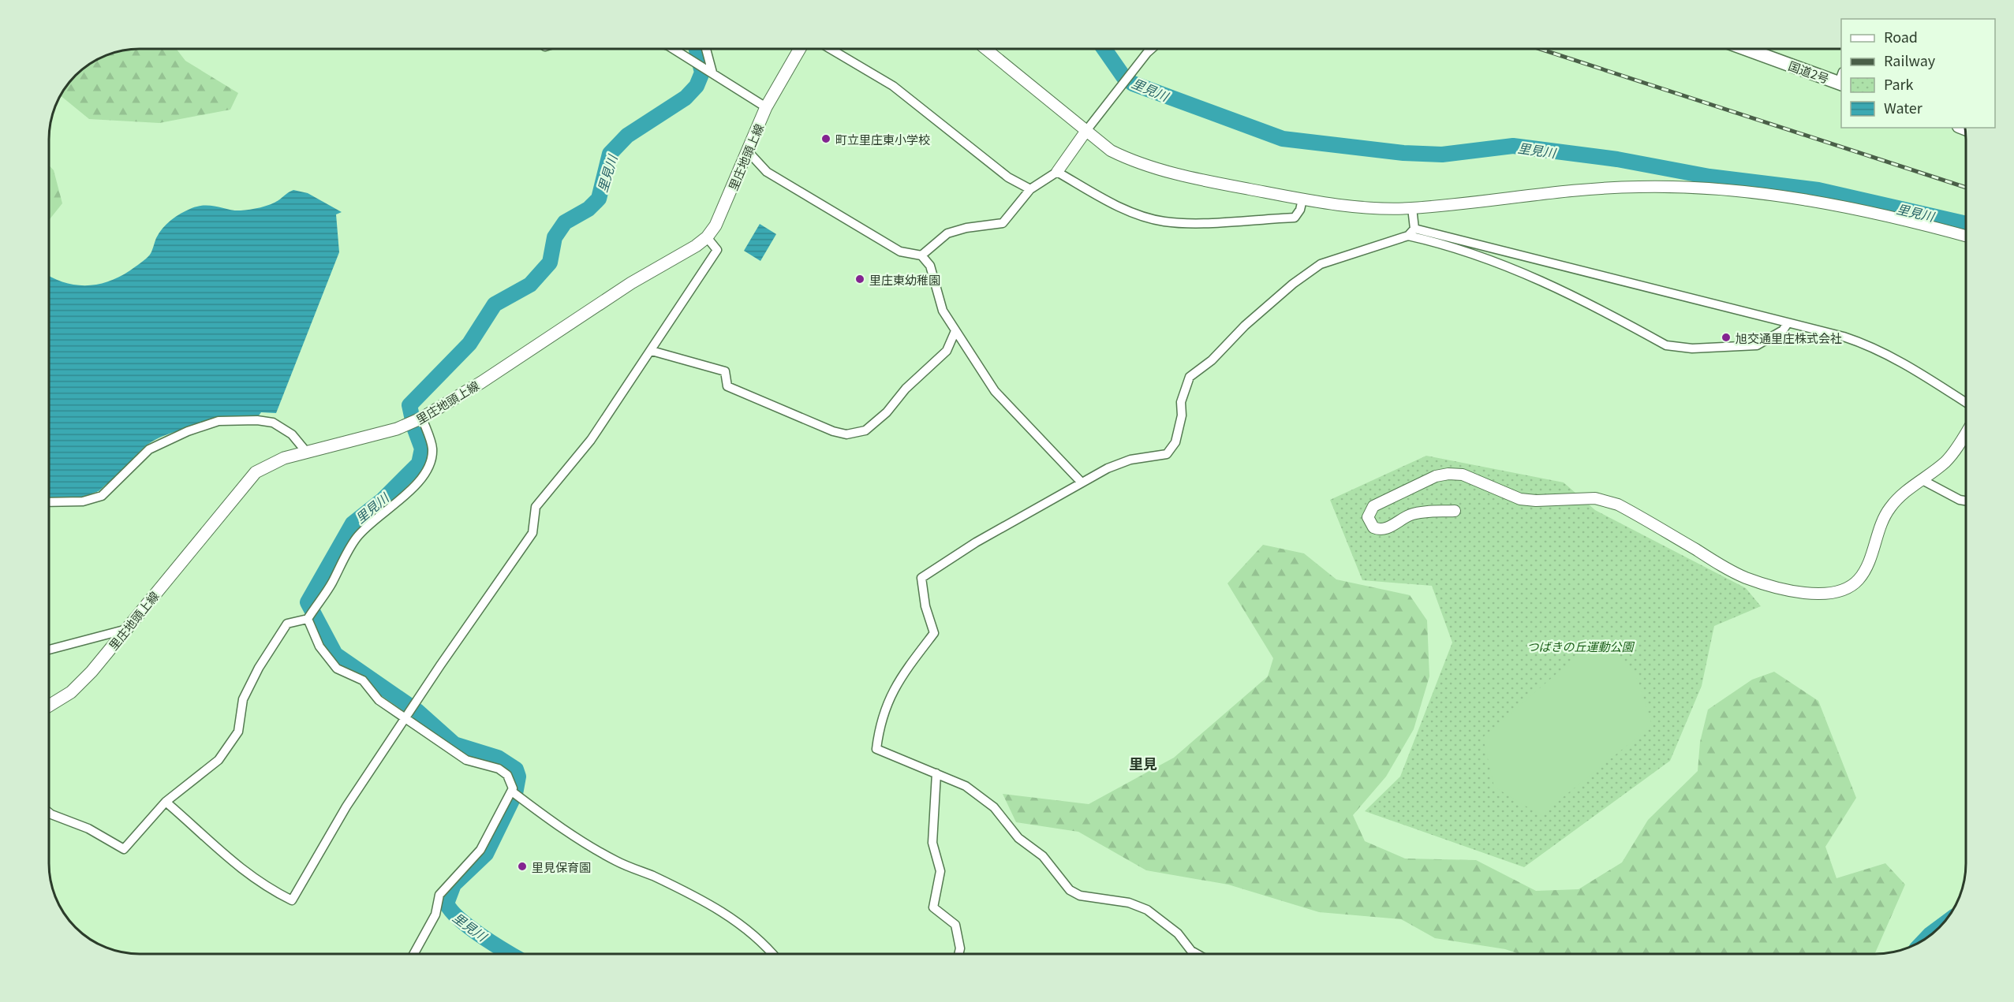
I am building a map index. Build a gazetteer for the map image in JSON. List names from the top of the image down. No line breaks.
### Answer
{"streets":{"highway":["国道2号"],"main road":["里庄地頭上線"]},"districts":["里見"],"water":["里見川"],"parks":["つばきの丘運動公園"],"places":["町立里庄東小学校","里庄東幼稚園","旭交通里庄株式会社","里見保育園"],"legend":["Road","Railway","Park","Water"]}
